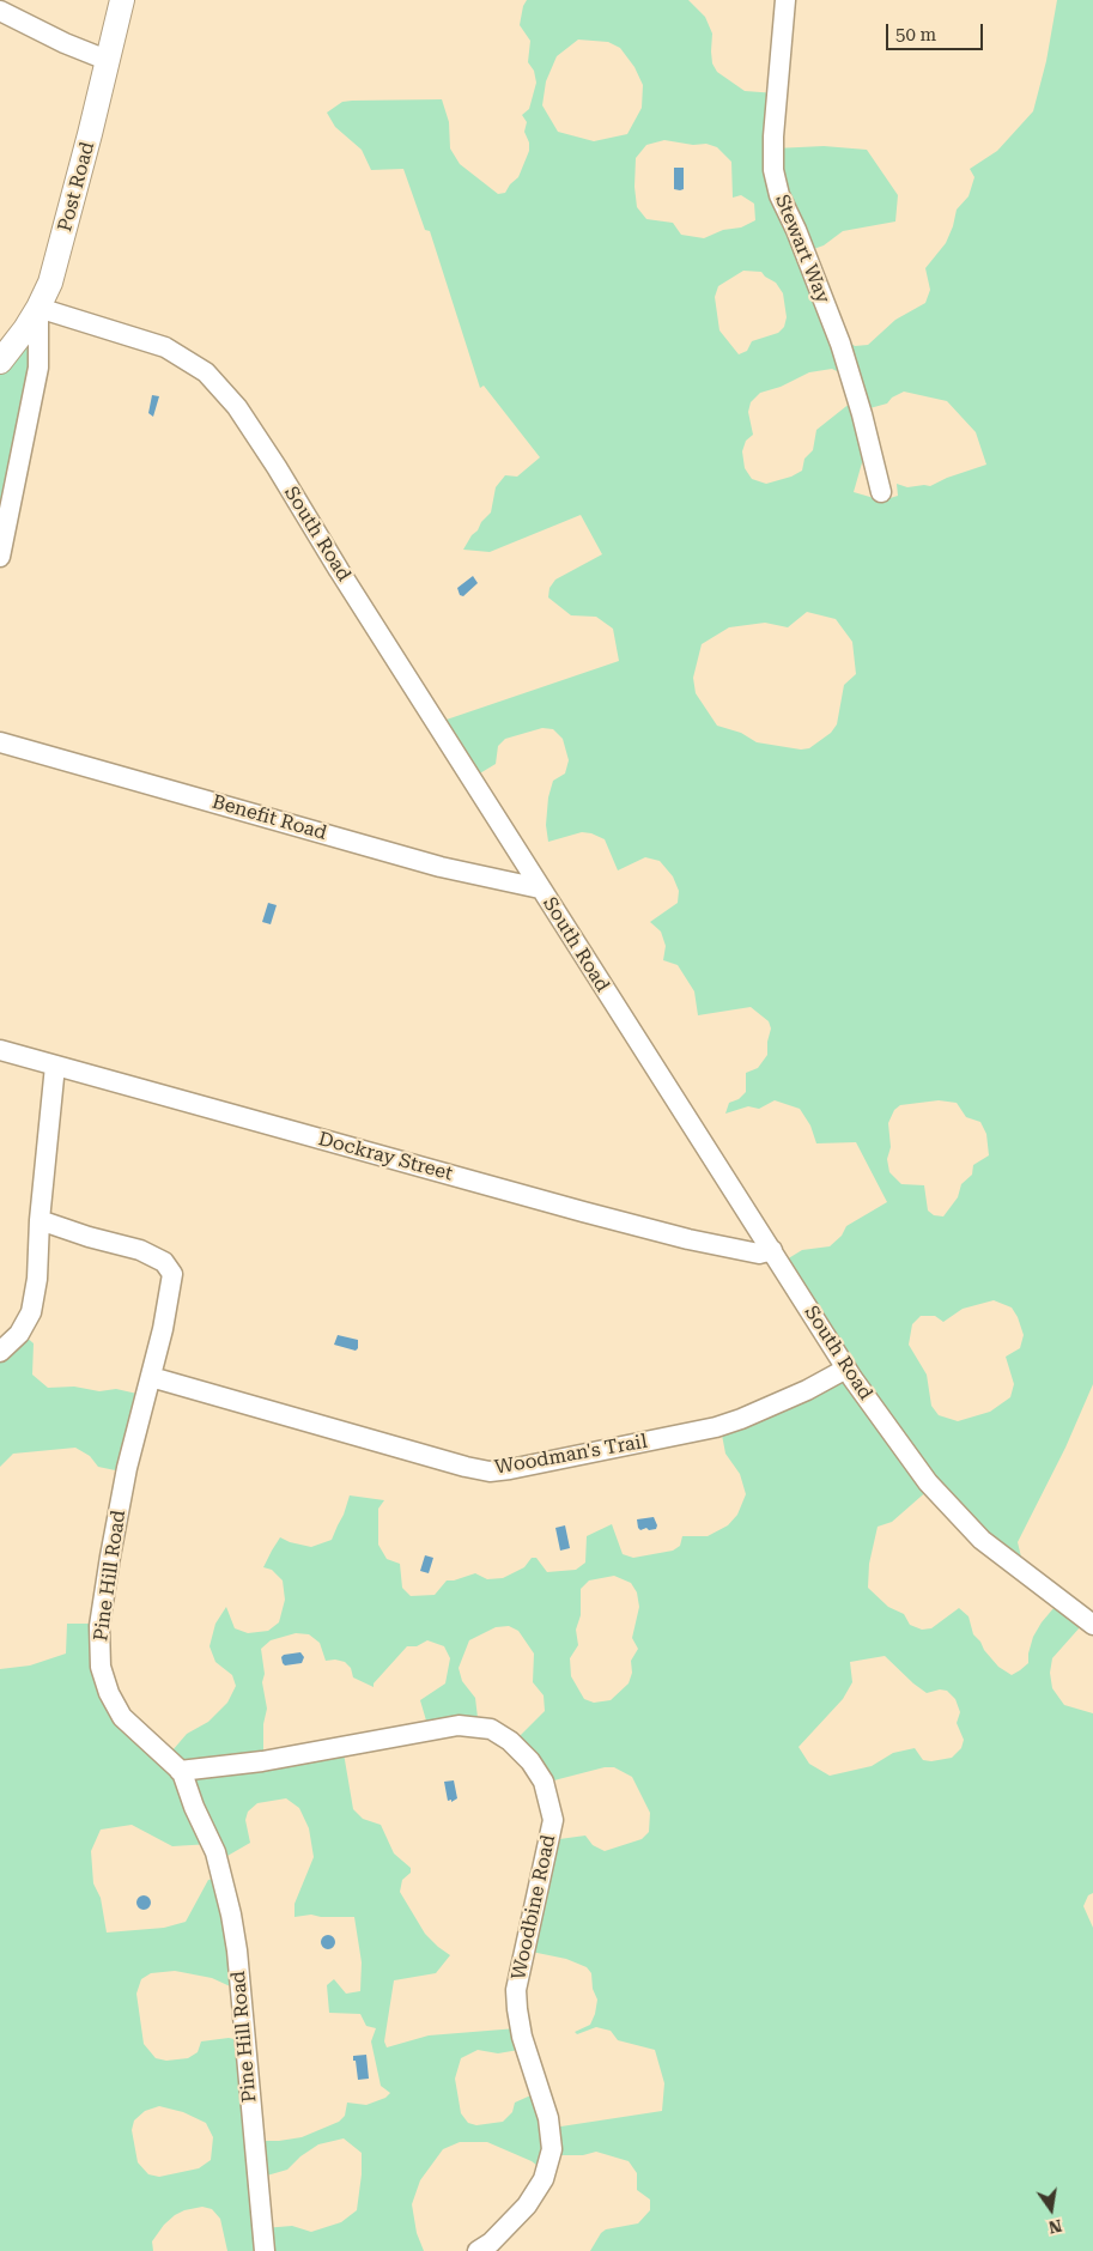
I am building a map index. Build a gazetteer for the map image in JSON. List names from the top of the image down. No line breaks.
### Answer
{"streets":{"main road":["Post Road"],"street":["Stewart Way","South Road","Benefit Road","Dockray Street","Woodman's Trail","Pine Hill Road","Woodbine Road"]},"crossings":[["Post Road","South Road"],["South Road","Benefit Road"],["South Road","Dockray Street"],["South Road","Woodman's Trail"],["Woodman's Trail","Pine Hill Road"],["Pine Hill Road","Woodbine Road"]],"scale_bar":"50 m","north":"bottom"}
